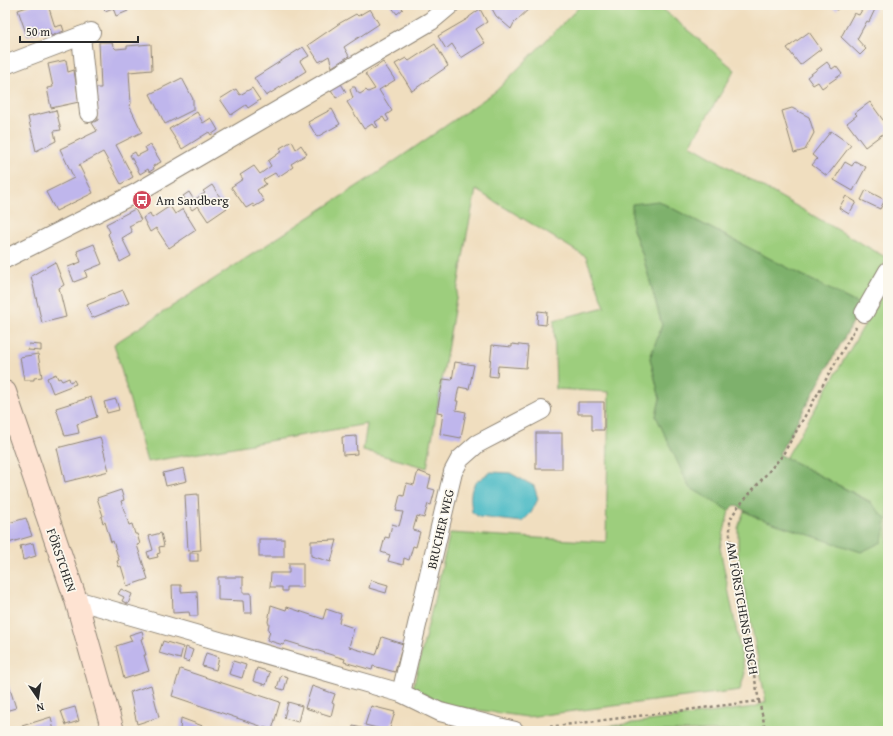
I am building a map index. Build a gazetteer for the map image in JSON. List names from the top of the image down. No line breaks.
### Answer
{"streets":{"street":["BRUCHER WEG","FÖRSTCHEN"],"path":["AM FÖRSTCHENS BUSCH"]},"places":{"bus stop":["Am Sandberg"]},"scale_bar":"50 m","north":"bottom"}
